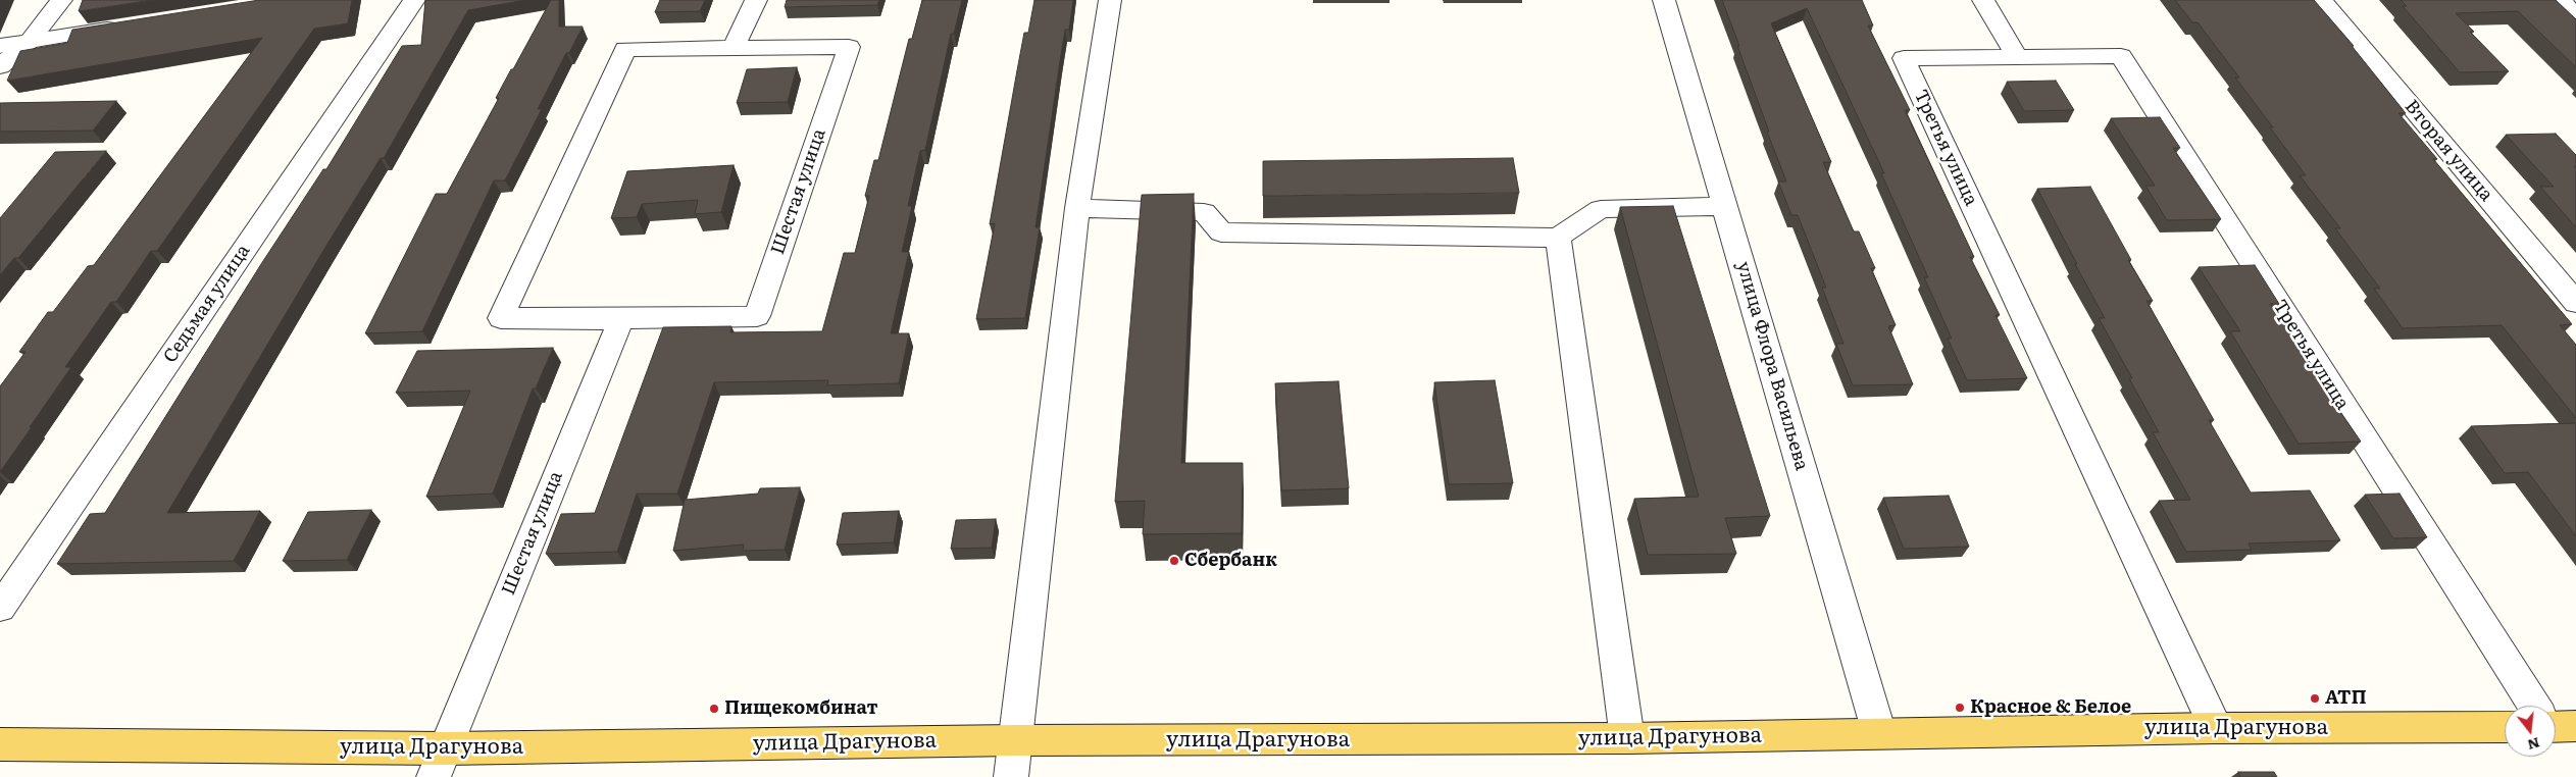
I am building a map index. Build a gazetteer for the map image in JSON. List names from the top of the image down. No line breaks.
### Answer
{"streets":{"main road":["улица Драгунова"],"street":["Третья улица","Вторая улица","Шестая улица","Седьмая улица","улица Флора Васильева"]},"crossings":[["Третья улица","улица Драгунова"],["Шестая улица","улица Драгунова"],["улица Флора Васильева","улица Драгунова"]],"places":["Сбербанк","АТП","Красное & Белое","Пищекомбинат"],"north":"bottom"}
